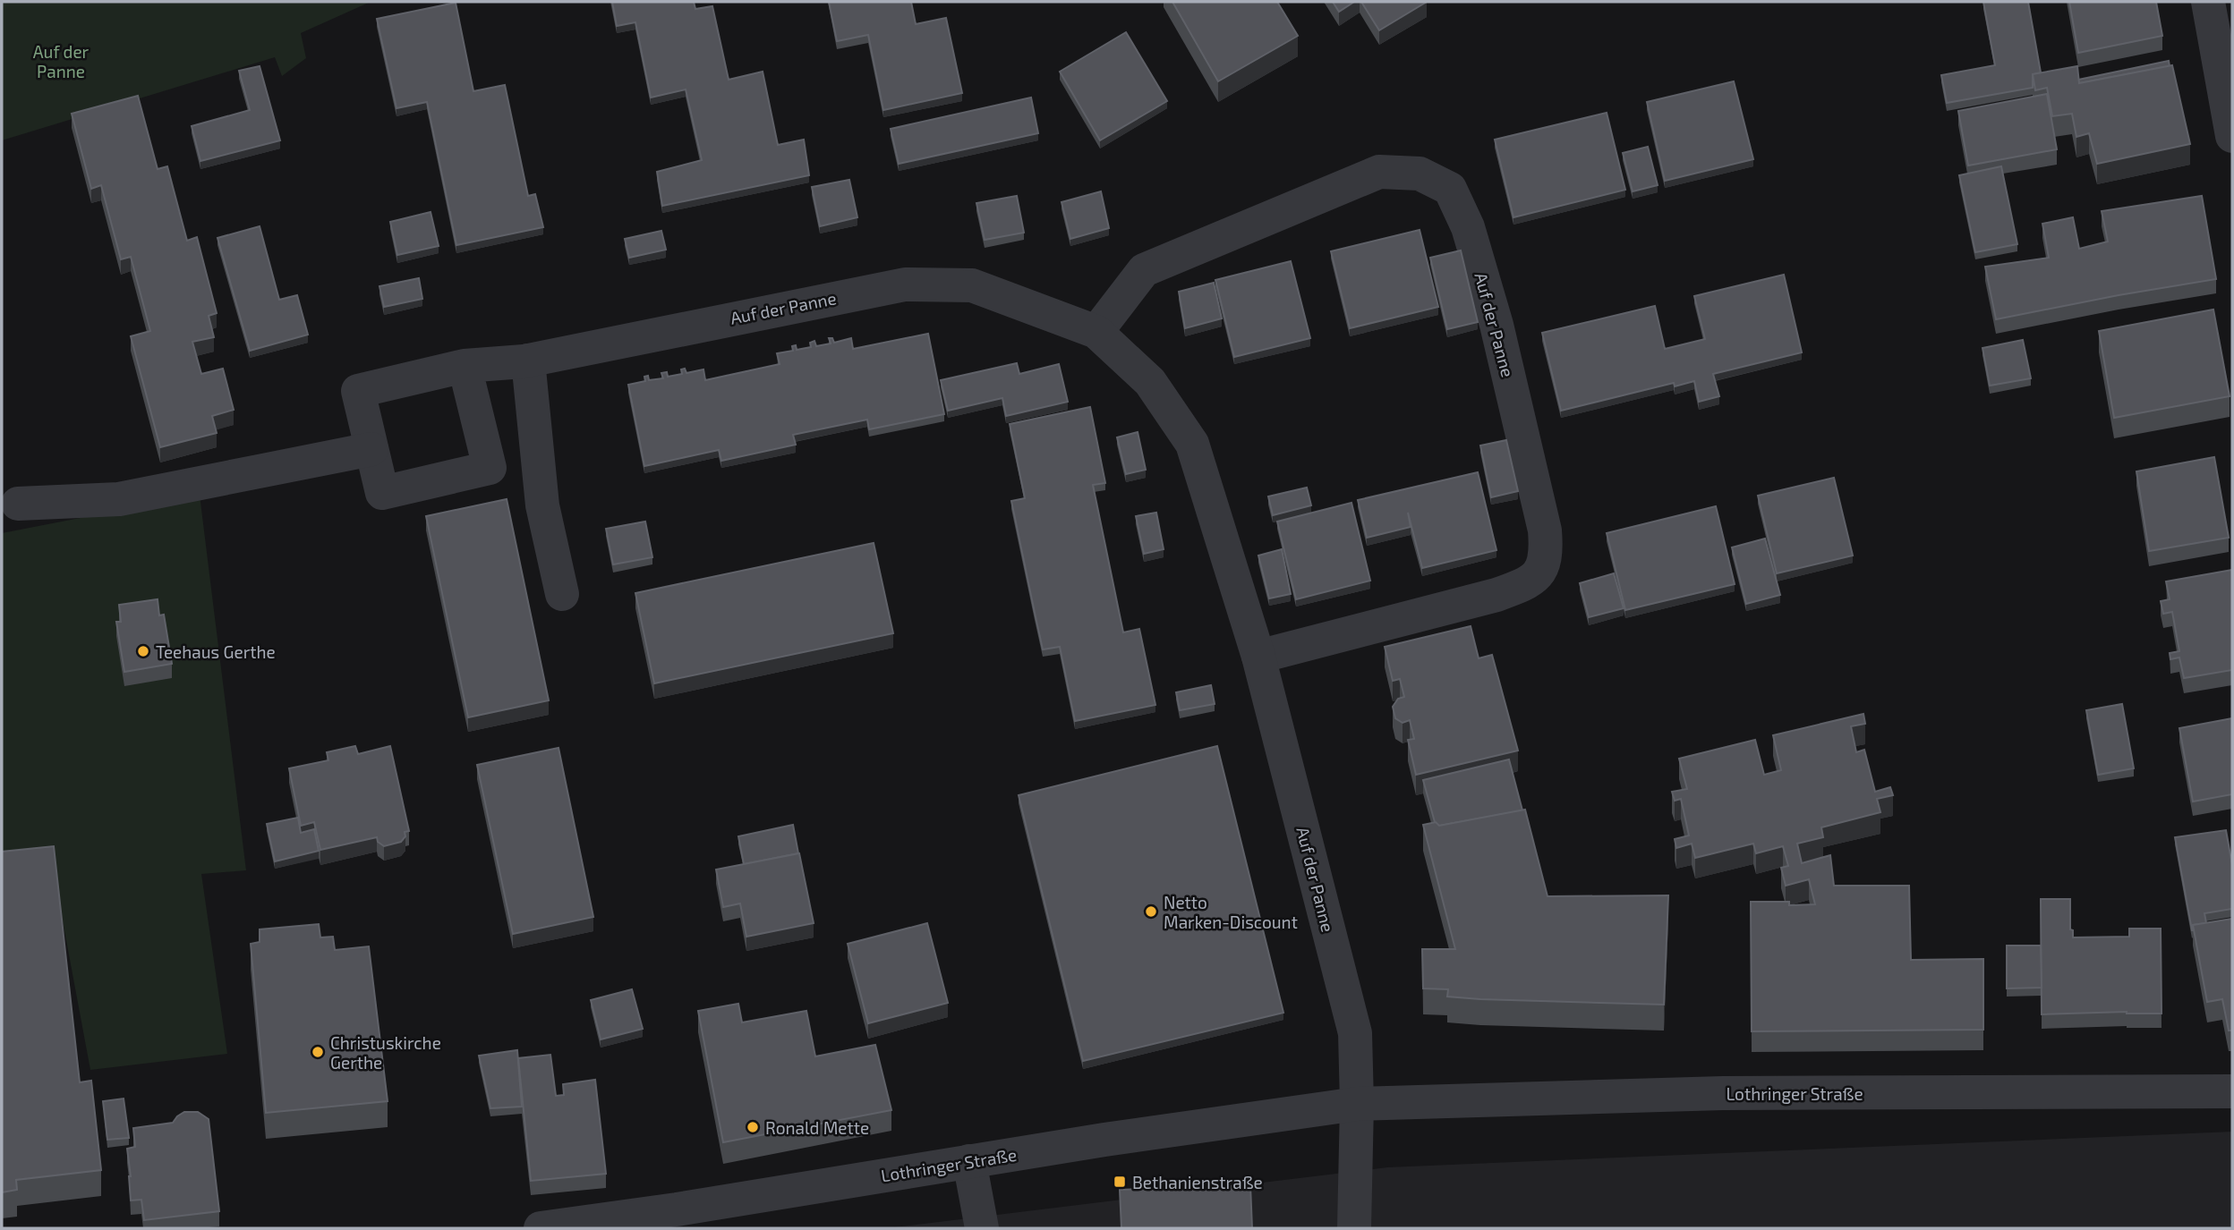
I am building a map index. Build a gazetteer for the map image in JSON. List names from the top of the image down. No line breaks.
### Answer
{"streets":{"street":["Auf der Panne","Lothringer Straße"]},"crossings":[["Auf der Panne","Lothringer Straße"]],"parks":["Auf der Panne"],"places":{"other":["Teehaus Gerthe","Netto Marken-Discount","Christuskirche Gerthe","Ronald Mette"],"transit":["Bethanienstraße"]}}
